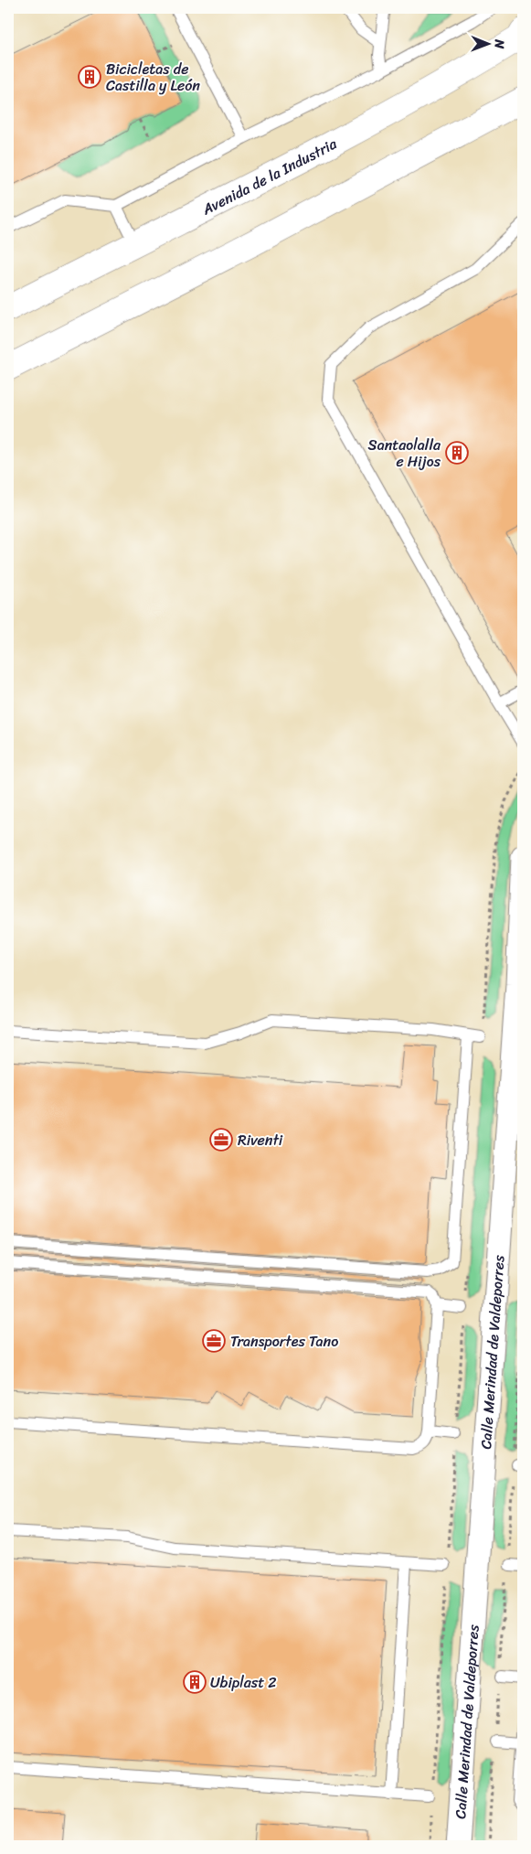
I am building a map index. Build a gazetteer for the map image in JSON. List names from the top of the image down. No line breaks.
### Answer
{"streets":{"main road":["Avenida de la Industria"],"street":["Calle Merindad de Valdeporres"]},"places":{"building":["Bicicletas de Castilla y León","Santaolalla e Hijos","Ubiplast 2"],"office":["Riventi","Transportes Tano"]},"north":"right"}
